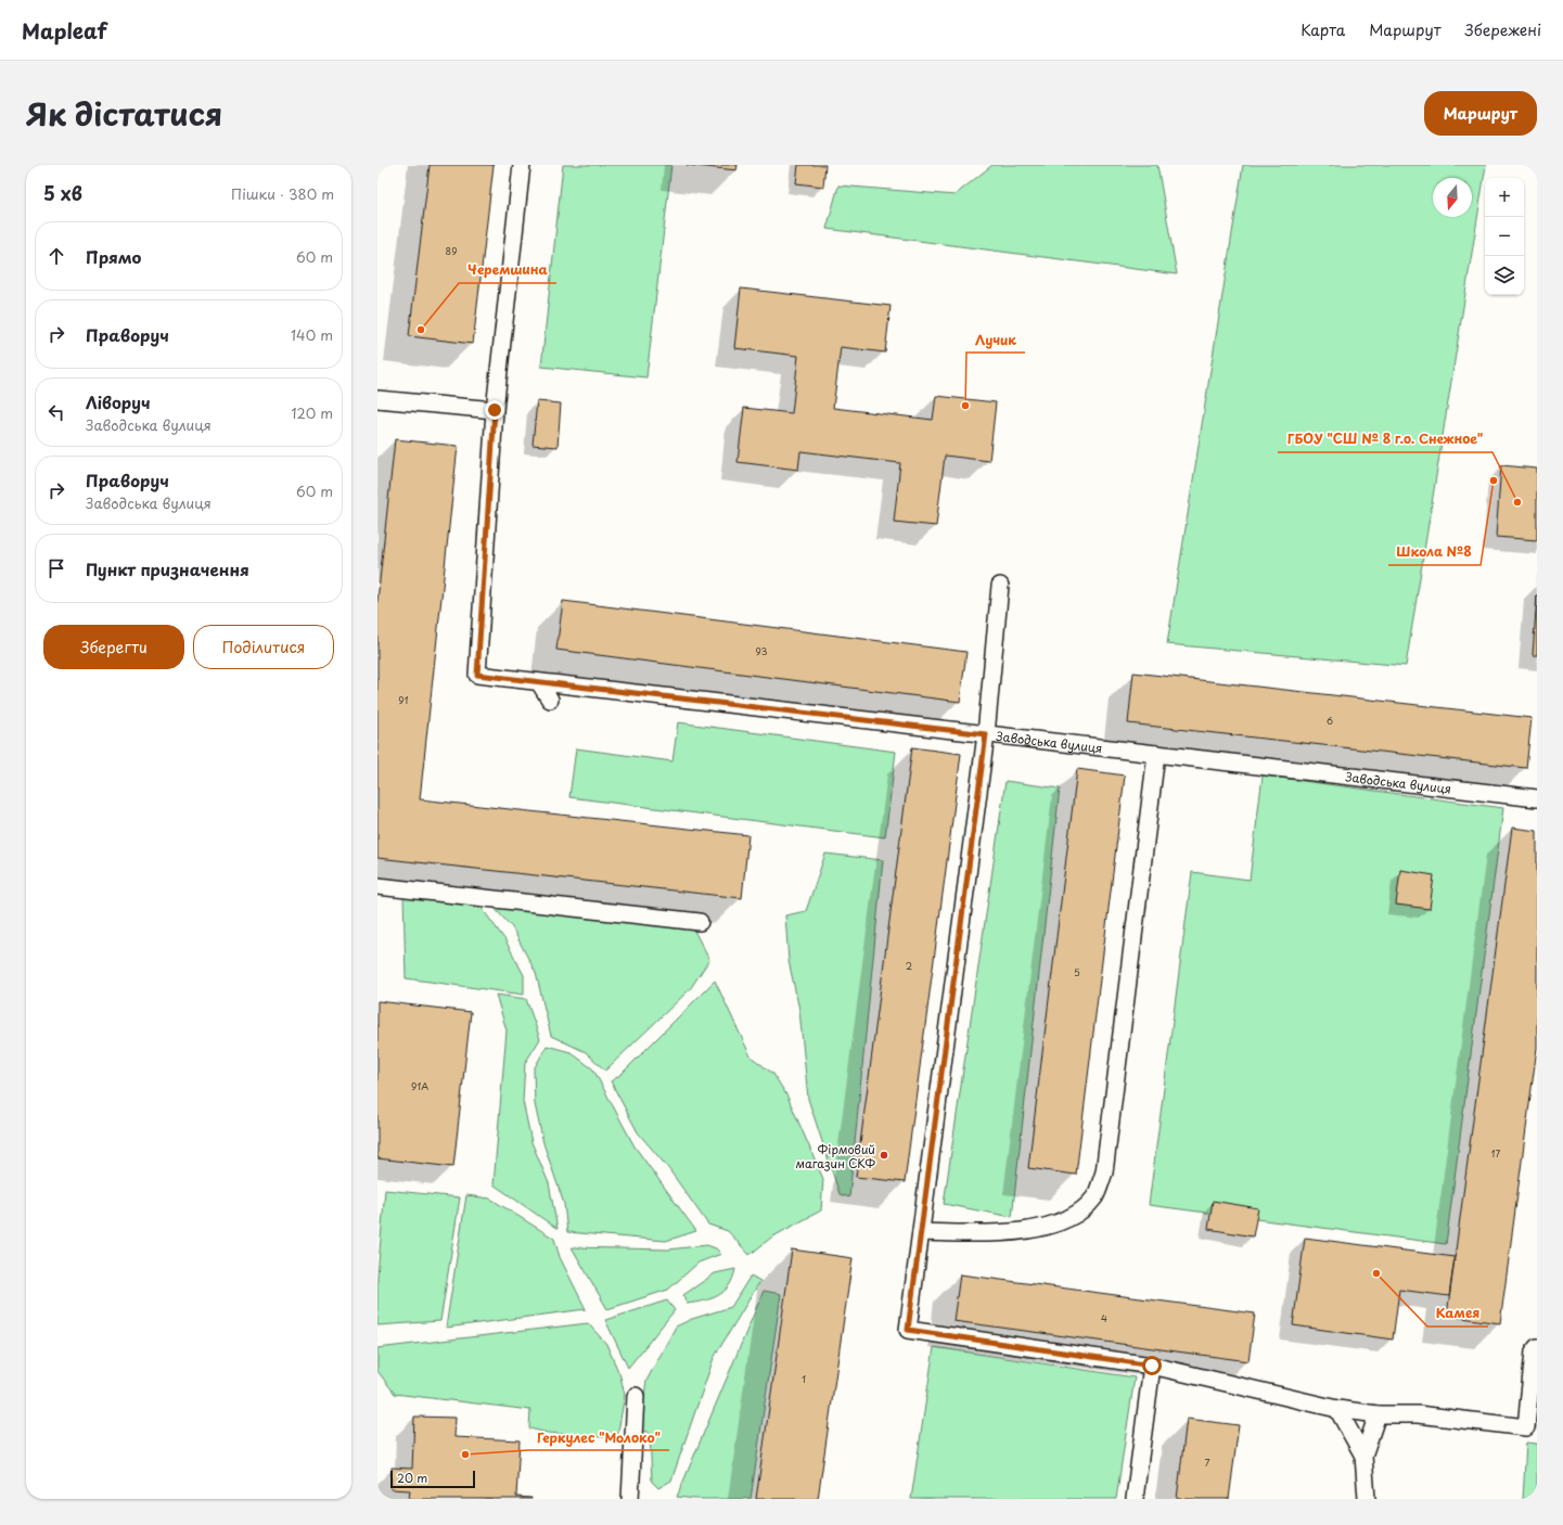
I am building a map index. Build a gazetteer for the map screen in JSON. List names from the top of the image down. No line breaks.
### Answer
{"streets":{"lane":["Заводська вулиця"]},"places":["Черемшина","Лучик","Школа №8","ГБОУ \"СШ № 8 г.о. Снежное\"","Фірмовий магазин СКФ","Камея","Геркулес \"Молоко\""],"house_numbers":["89","93","91","6","2","5","91А","17","4","1","7"],"scale_bar":"20 m","north":"bottom","page":{"header":"Mapleaf","nav":["Карта","Маршрут","Збережені"],"title":"Як дістатися","buttons":["Маршрут",["Зберегти","Поділитися"]],"heading":["5 хв","Пішки · 380 m"],"map_buttons":["+","−"],"list":[["Прямо","60 m"],["Праворуч","140 m"],["Ліворуч","Заводська вулиця","120 m"],["Праворуч","Заводська вулиця","60 m"],"Пункт призначення"],"scale":"20 m"}}
